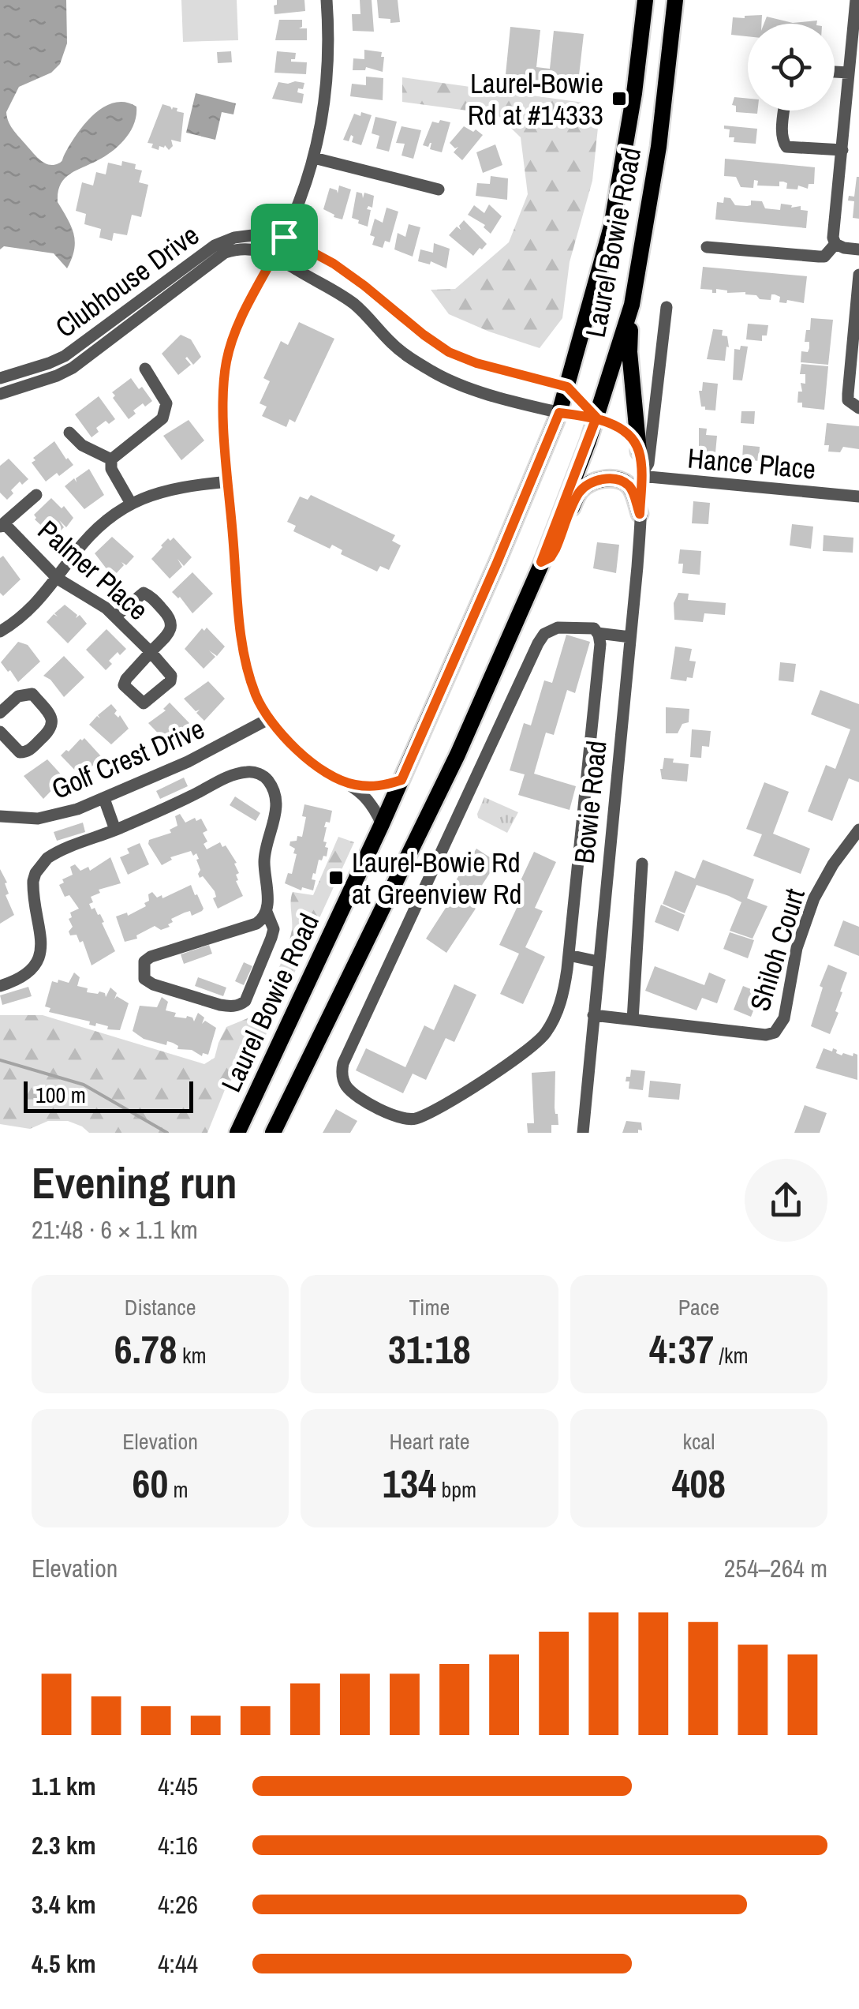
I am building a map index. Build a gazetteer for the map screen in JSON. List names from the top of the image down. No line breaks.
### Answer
{"streets":{"main road":["Laurel Bowie Road"],"street":["Clubhouse Drive","Hance Place","Palmer Place","Golf Crest Drive","Bowie Road","Shiloh Court"]},"crossings":[["Hance Place","Bowie Road"]],"places":{"transit":["Laurel-Bowie Rd at #14333","Laurel-Bowie Rd at Greenview Rd"]},"scale_bar":"100 m","page":{"scale":"100 m","heading":["Evening run","21:48 · 6 × 1.1 km"],"stats":[["Distance","6.78 km"],["Time","31:18"],["Pace","4:37 /km"],["Elevation","60 m"],["Heart rate","134 bpm"],["kcal","408"]],"chart":["Elevation","254–264 m"],"list":[{"name":"1.1 km","note":"4:45"},{"name":"2.3 km","note":"4:16"},{"name":"3.4 km","note":"4:26"},{"name":"4.5 km","note":"4:44"}]}}
